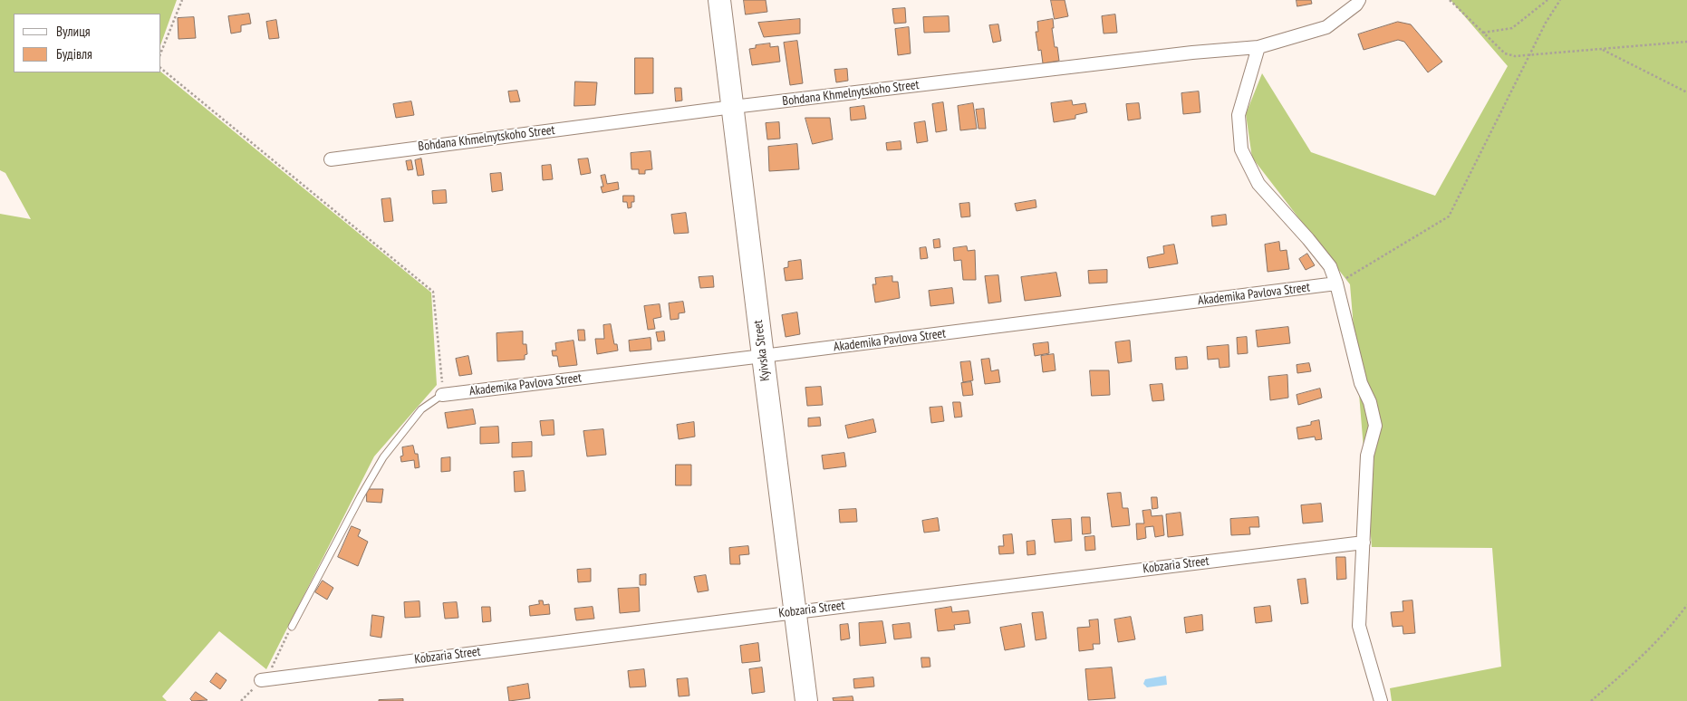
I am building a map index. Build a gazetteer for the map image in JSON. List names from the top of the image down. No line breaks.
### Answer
{"streets":{"highway":["Kyivska Street"],"street":["Bohdana Khmelnytskoho Street","Akademika Pavlova Street","Kobzaria Street"]},"crossings":[["Bohdana Khmelnytskoho Street","Kyivska Street"],["Akademika Pavlova Street","Kyivska Street"],["Kyivska Street","Kobzaria Street"]],"legend":["Вулиця","Будівля"]}
